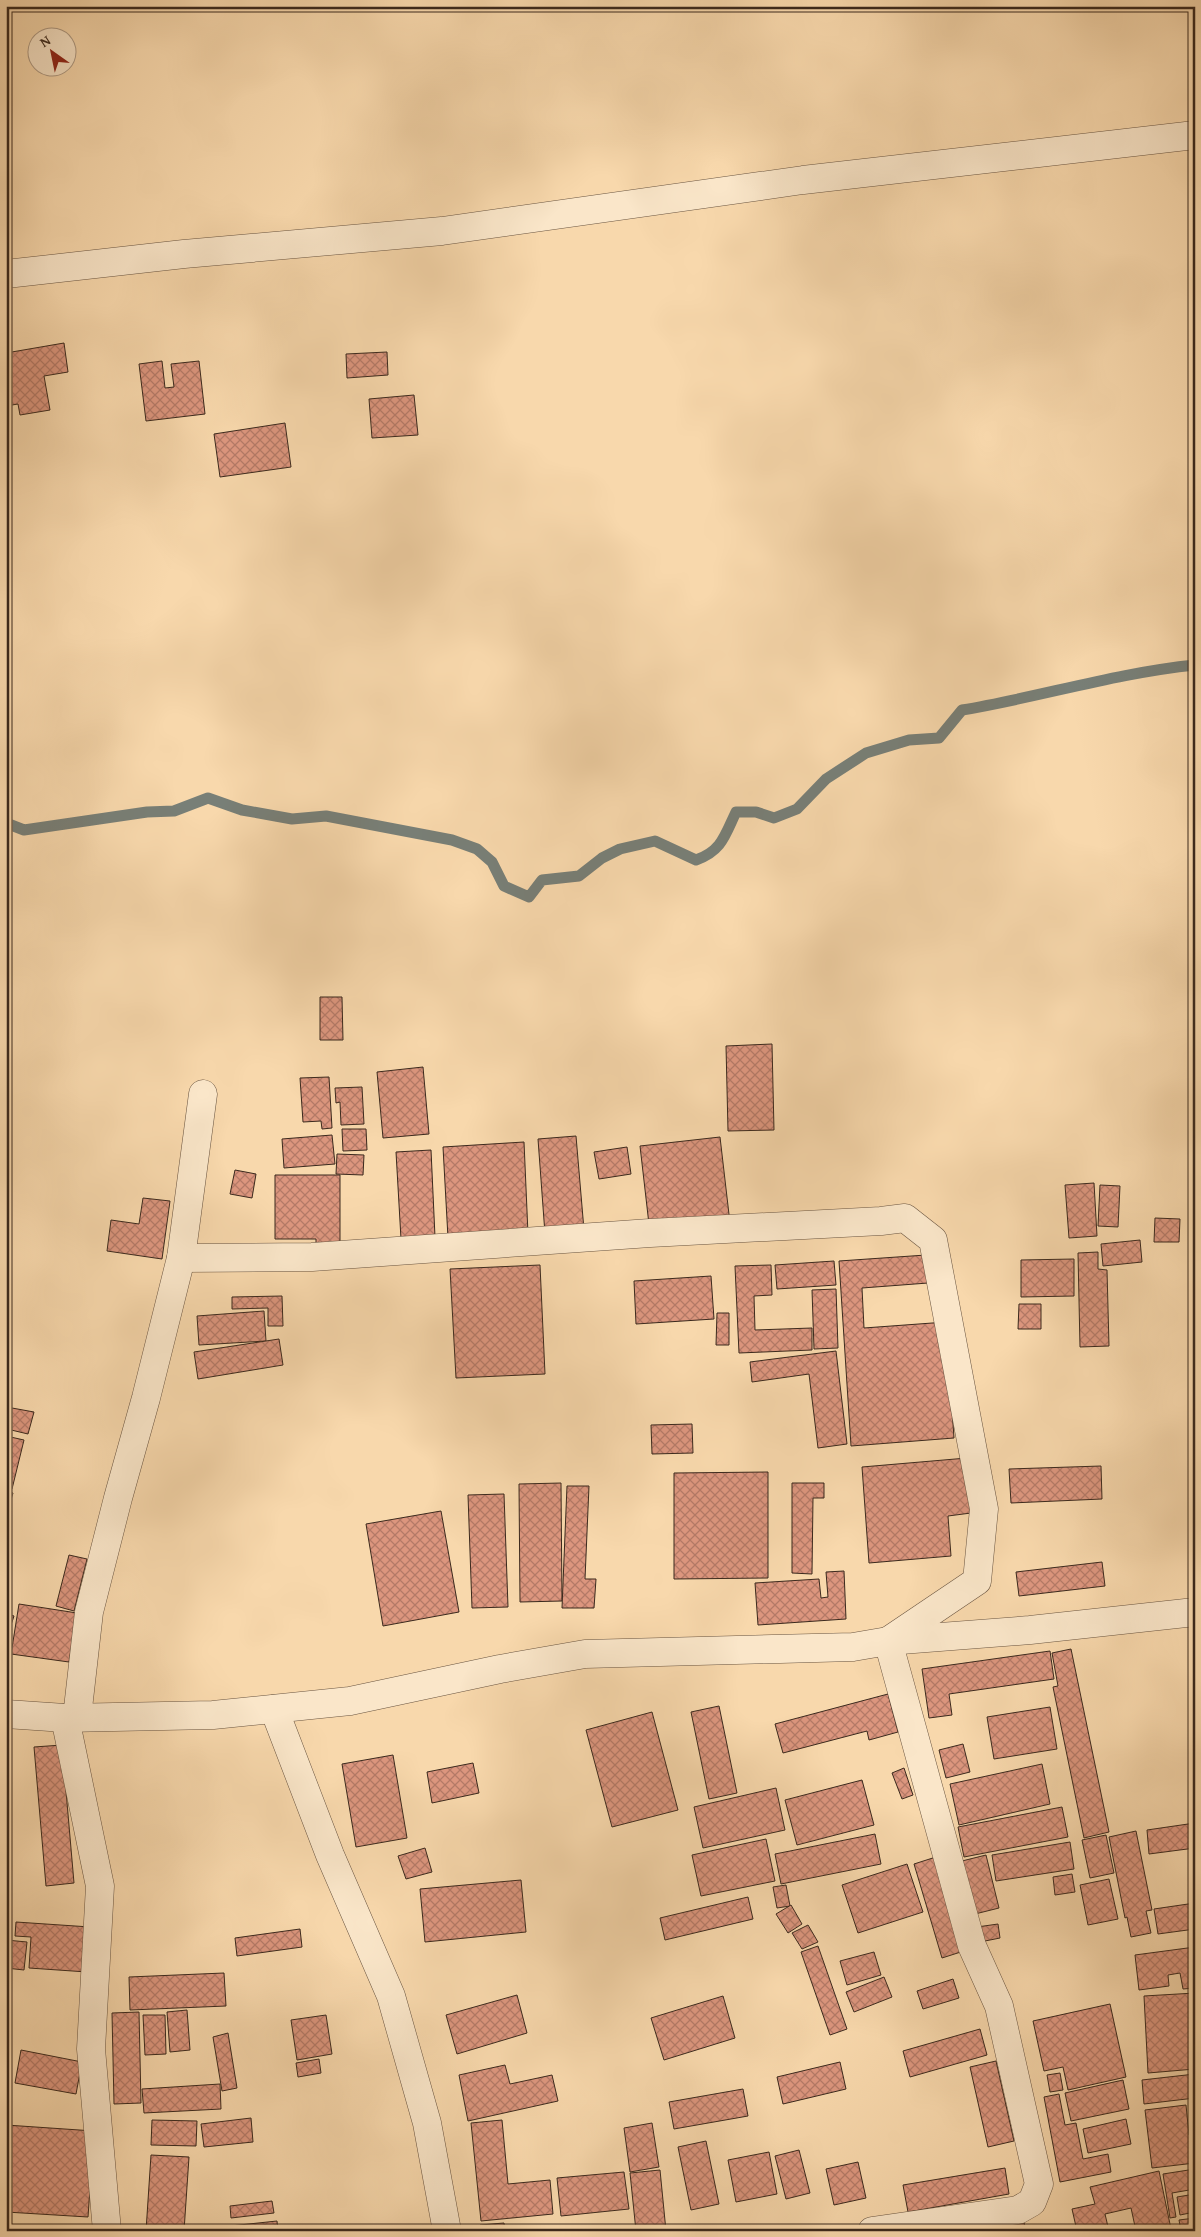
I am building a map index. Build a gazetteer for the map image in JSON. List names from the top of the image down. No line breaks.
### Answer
{"north":"top left"}
